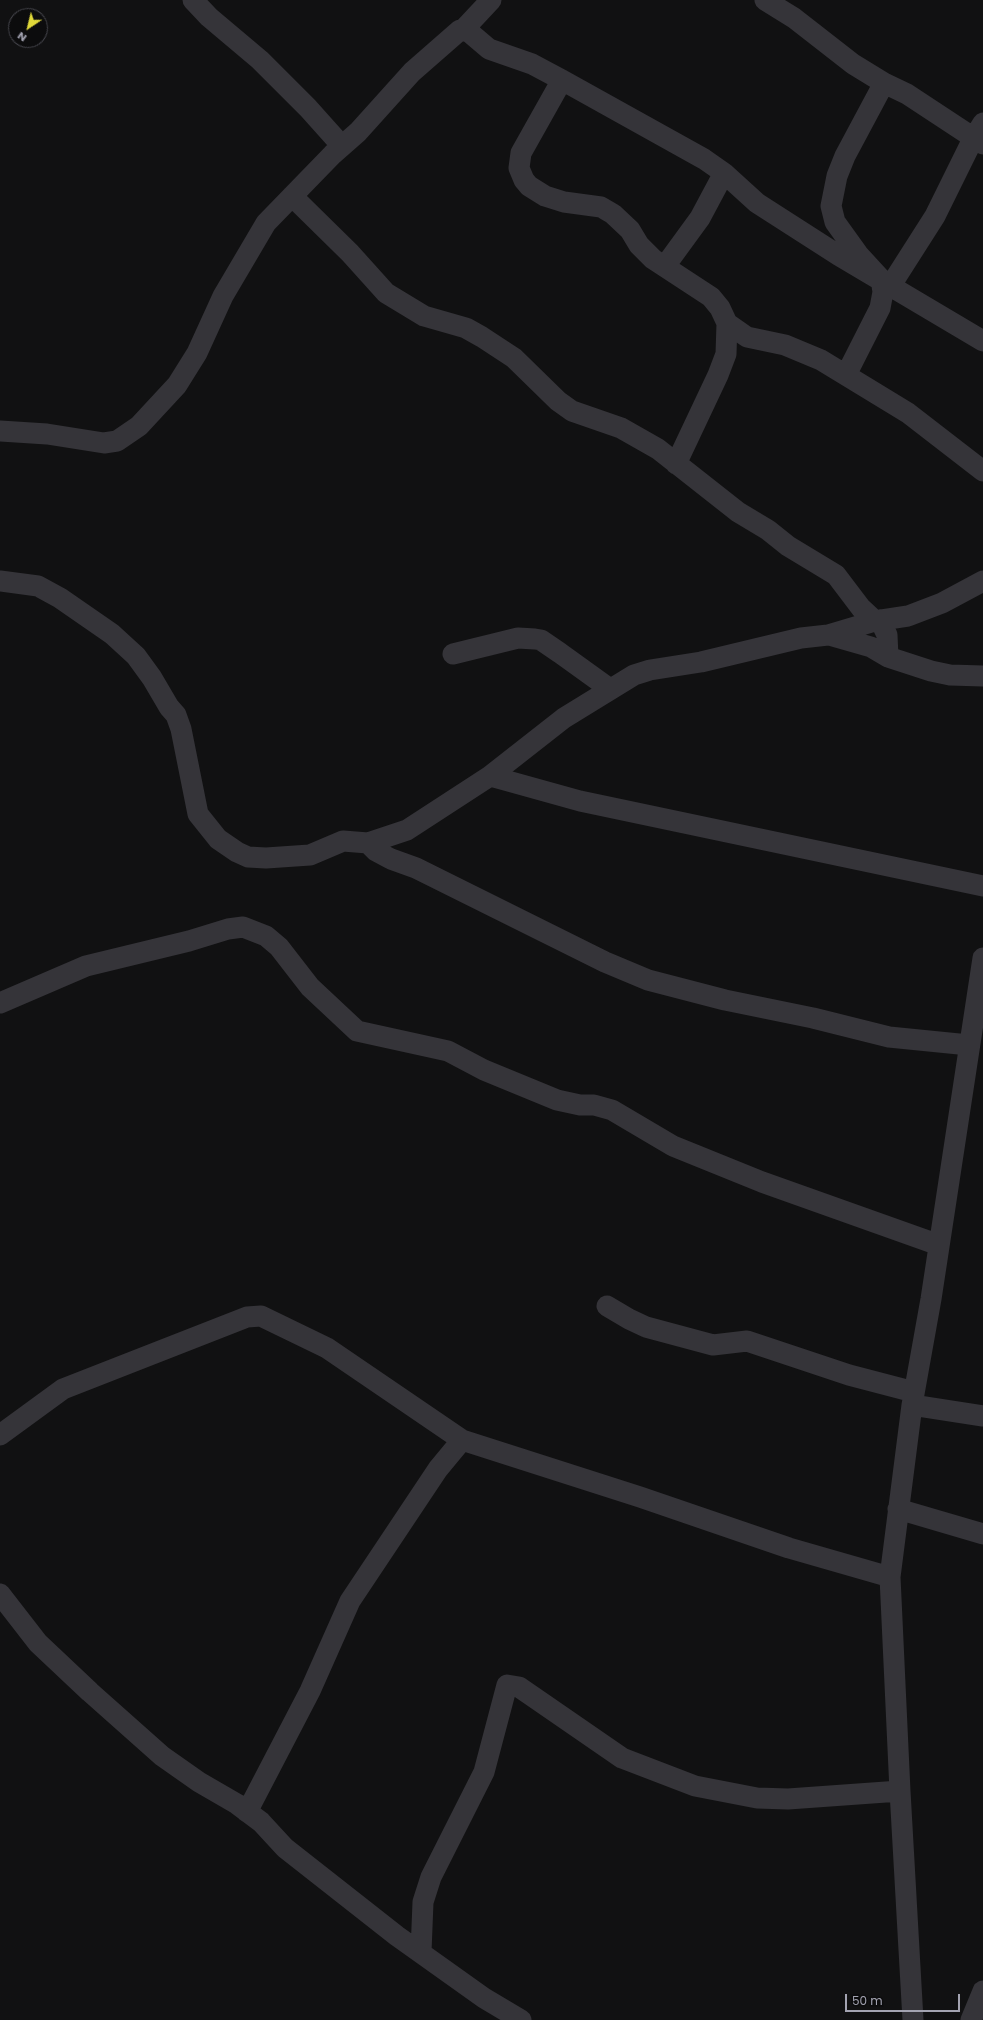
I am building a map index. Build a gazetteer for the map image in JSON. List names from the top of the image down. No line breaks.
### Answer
{"scale_bar":"50 m","north":"bottom left"}
